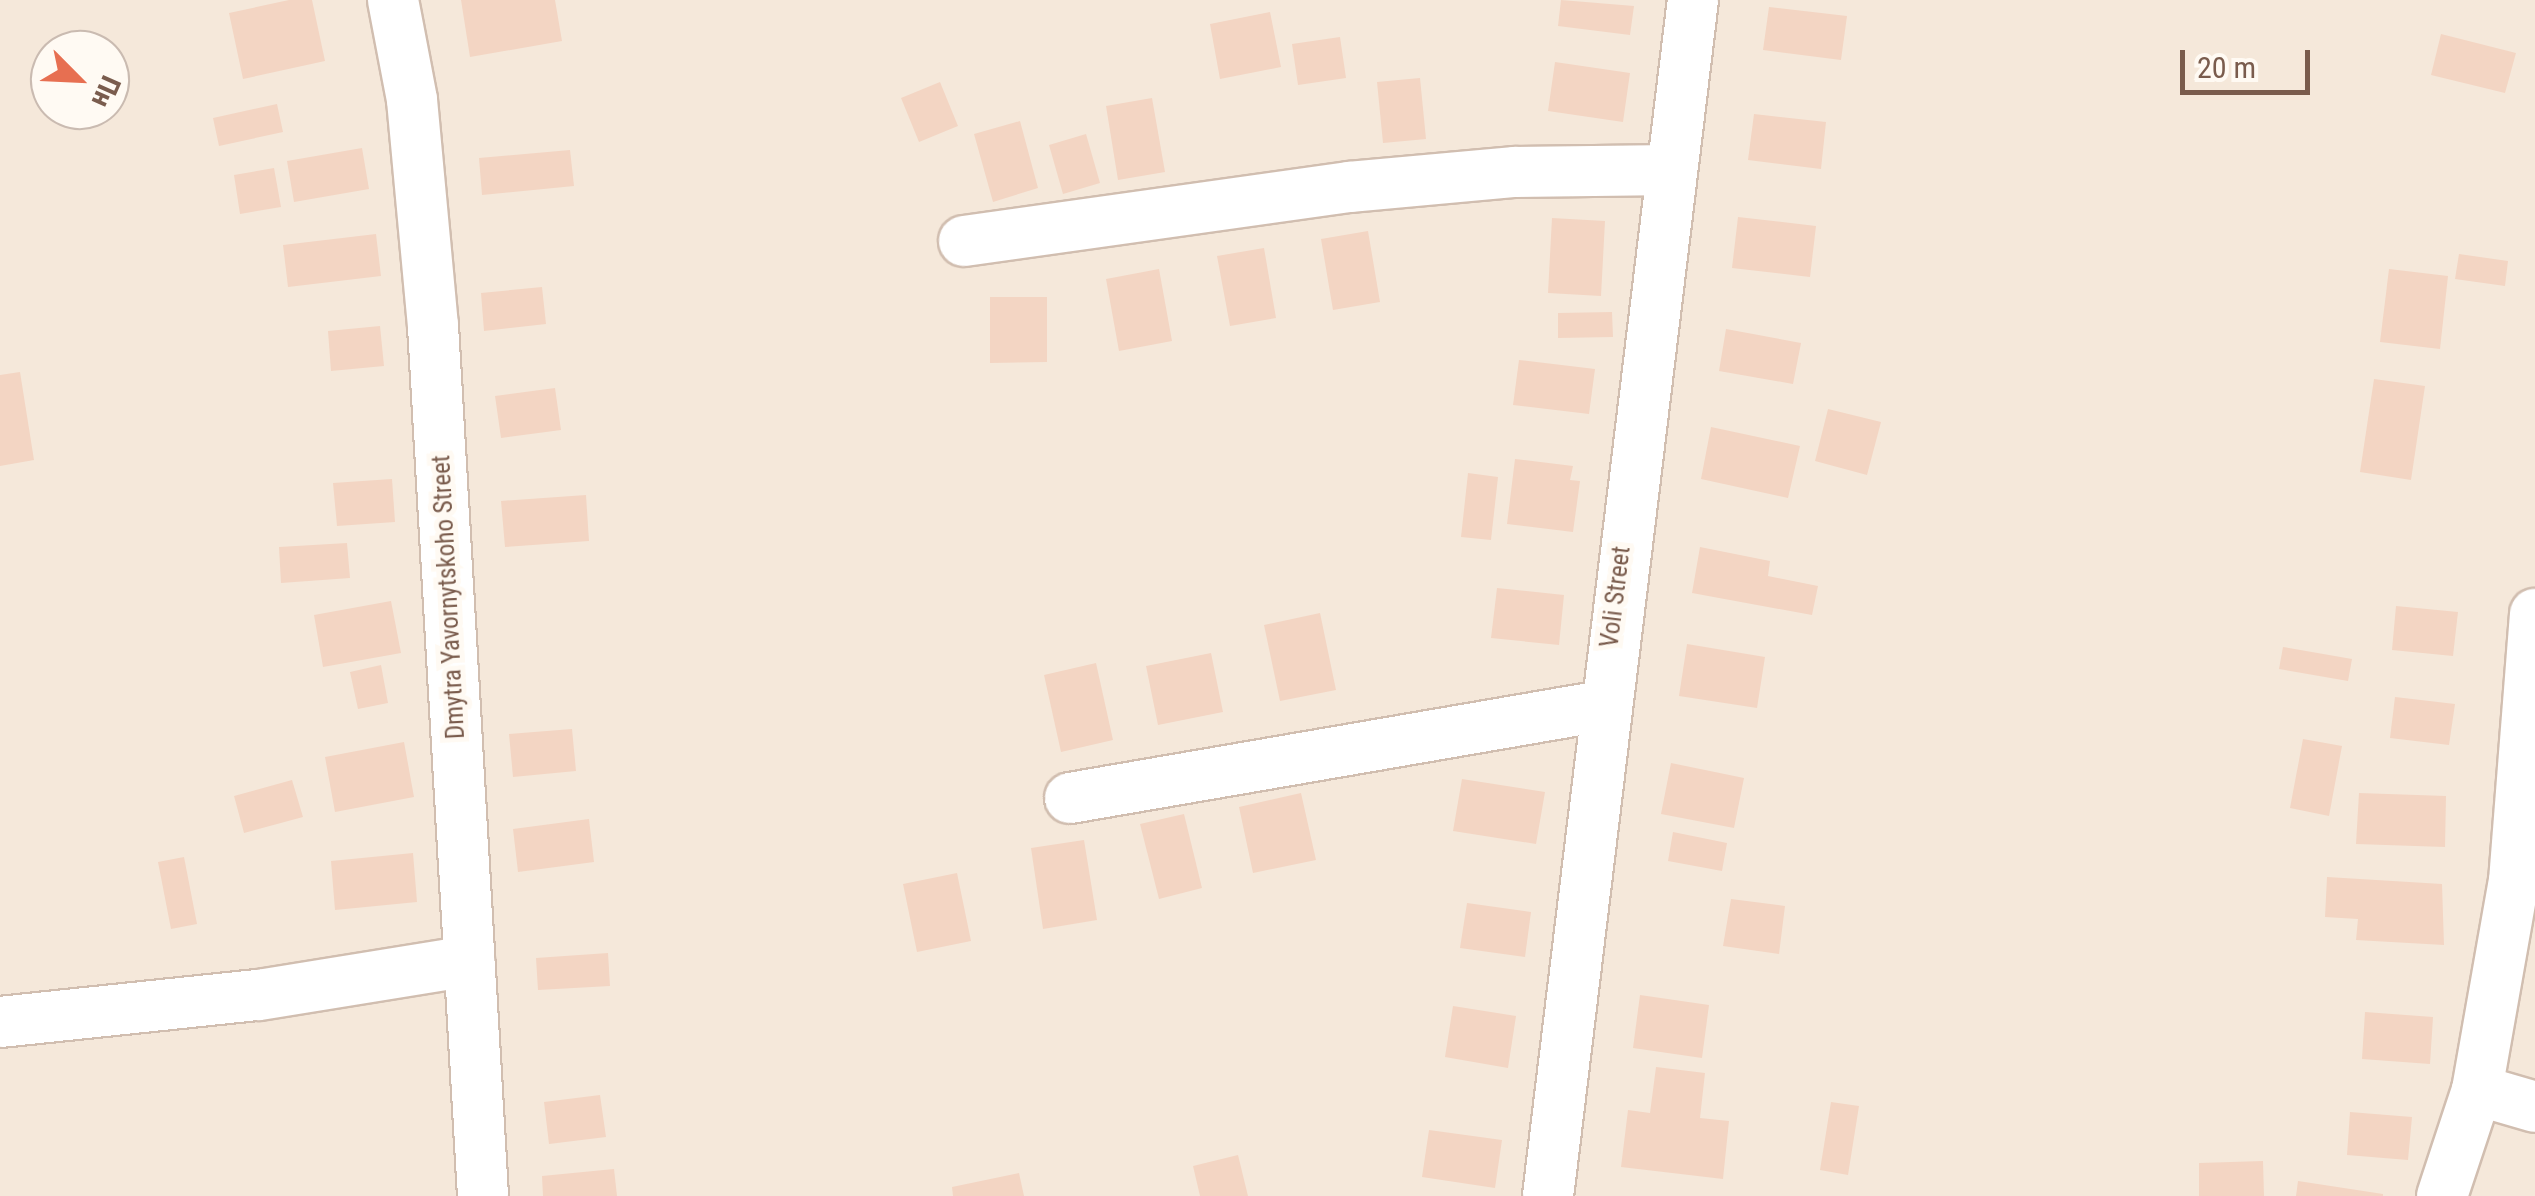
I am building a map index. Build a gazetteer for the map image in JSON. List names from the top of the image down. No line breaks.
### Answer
{"streets":{"street":["Dmytra Yavornytskoho Street","Voli Street"]},"scale_bar":"20 m","north":"bottom right"}
